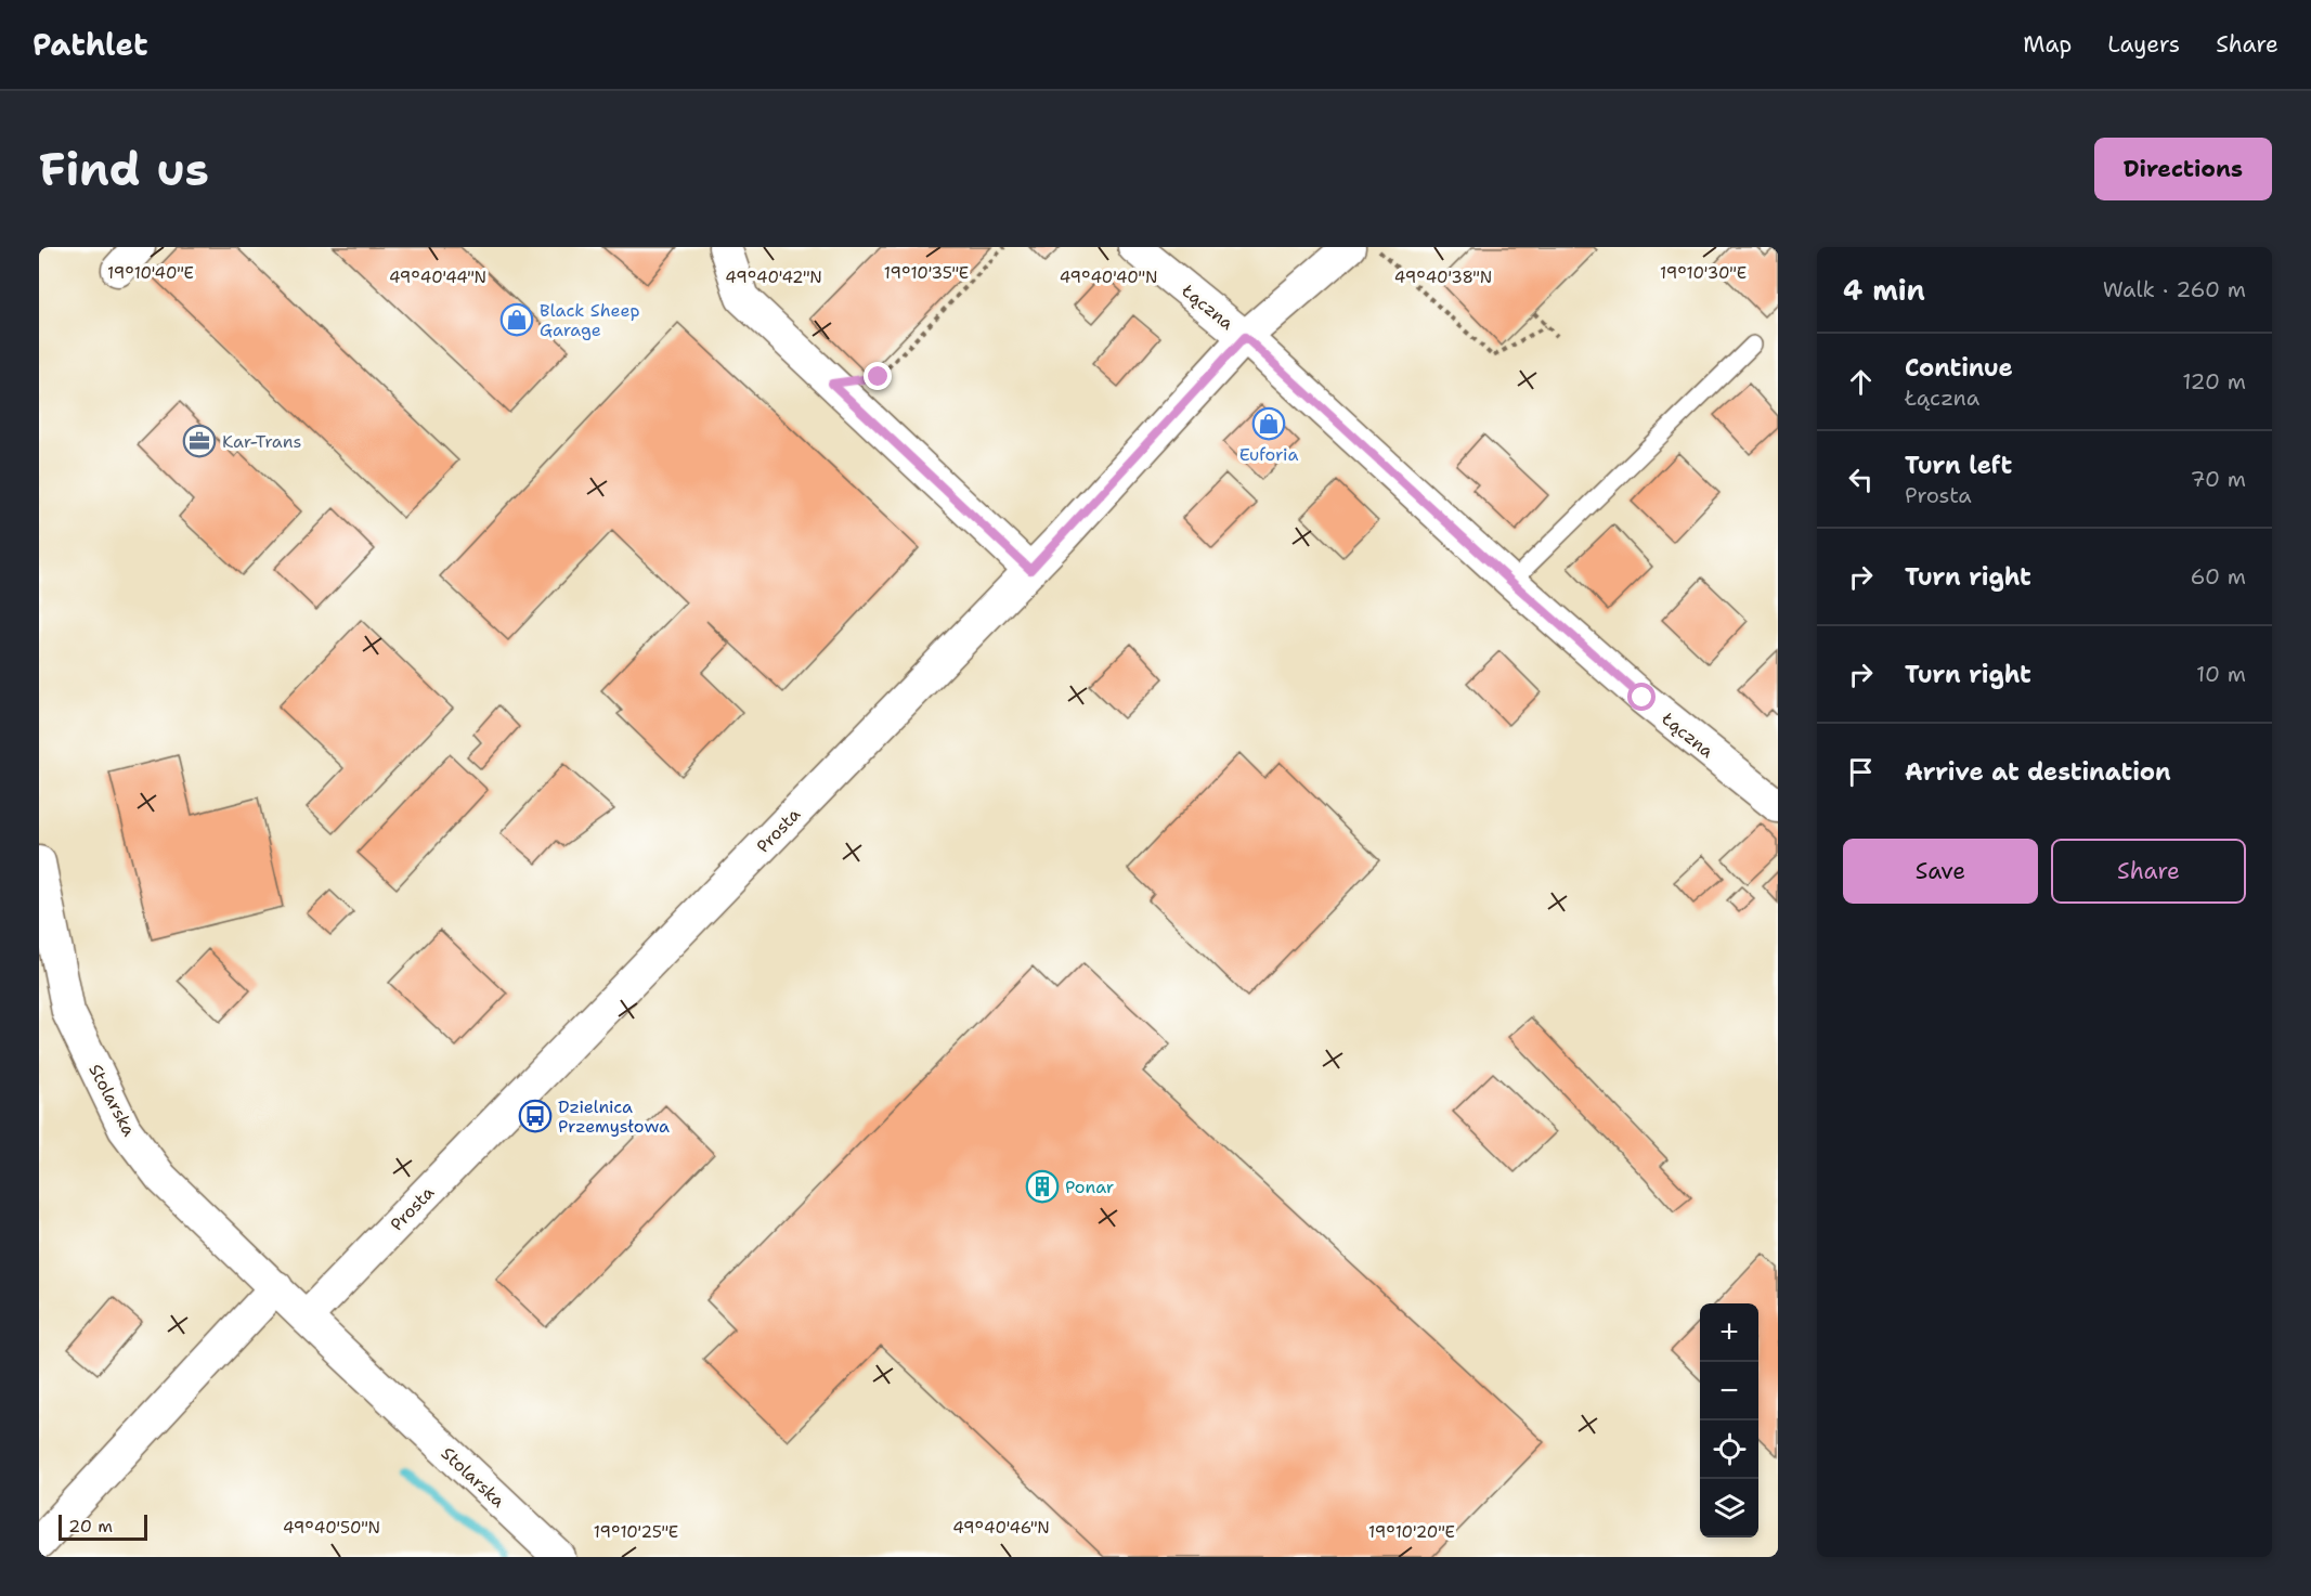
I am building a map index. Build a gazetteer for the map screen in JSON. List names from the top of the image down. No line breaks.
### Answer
{"streets":{"street":["Łączna","Prosta","Stolarska"]},"crossings":[["Łączna","Prosta"],["Prosta","Stolarska"]],"places":{"shop":["Black Sheep Garage","Euforia"],"office":["Kar-Trans"],"bus stop":["Dzielnica Przemysłowa"],"building":["Ponar"]},"scale_bar":"20 m","page":{"header":"Pathlet","nav":["Map","Layers","Share"],"buttons":["Directions",["Save","Share"]],"title":"Find us","heading":["4 min","Walk · 260 m"],"list":[["Continue","Łączna","120 m"],["Turn left","Prosta","70 m"],["Turn right","60 m"],["Turn right","10 m"],"Arrive at destination"],"map_buttons":["+","−"],"scale":"20 m"},"coordinates":["19°10'30\"E","19°10'40\"E","19°10'35\"E","49°40'44\"N","49°40'42\"N","49°40'40\"N","49°40'38\"N","49°40'50\"N","49°40'46\"N","19°10'25\"E","19°10'20\"E"]}
